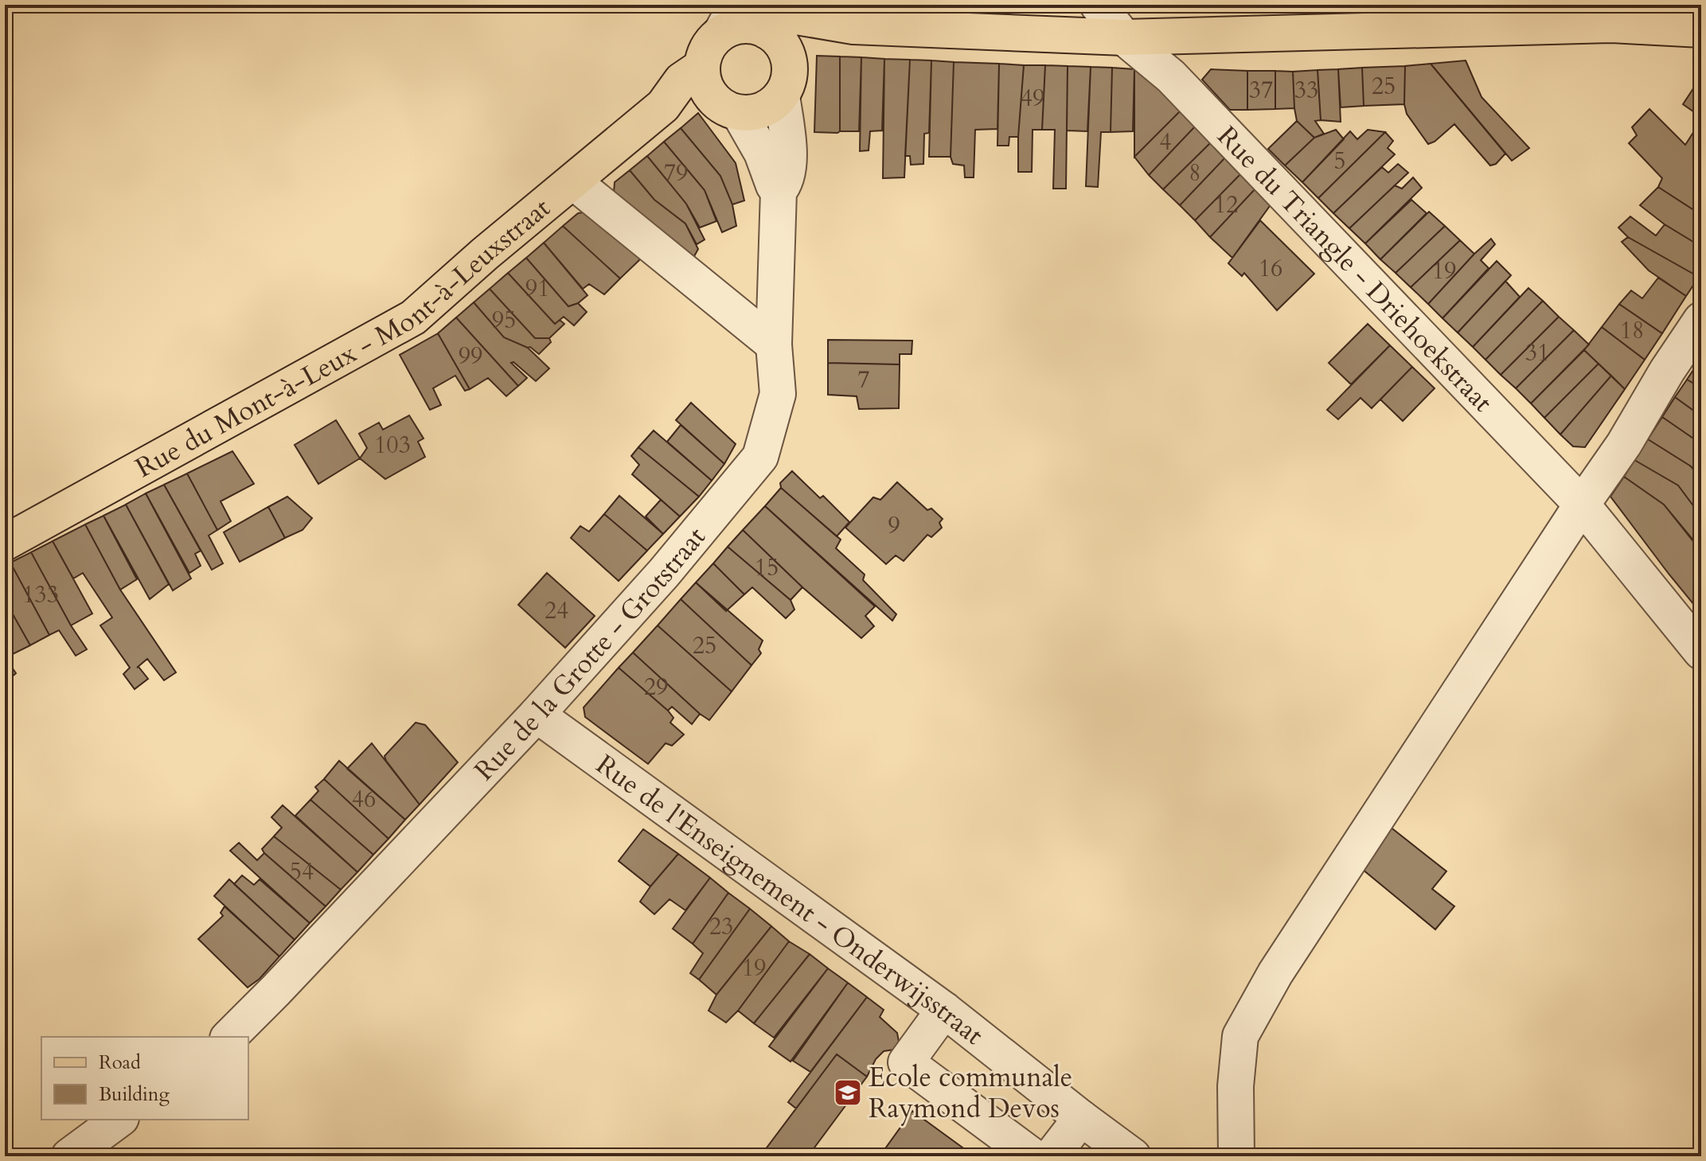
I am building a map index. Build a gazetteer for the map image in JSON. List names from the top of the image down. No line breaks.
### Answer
{"streets":{"main road":["Rue du Mont-à-Leux - Mont-à-Leuxstraat"],"street":["Rue du Triangle - Driehoekstraat","Rue de la Grotte - Grotstraat","Rue de l'Enseignement - Onderwijsstraat"]},"crossings":[["Rue du Mont-à-Leux - Mont-à-Leuxstraat","Rue de la Grotte - Grotstraat"],["Rue de la Grotte - Grotstraat","Rue de l'Enseignement - Onderwijsstraat"]],"places":{"school or university":["Ecole communale Raymond Devos"]},"house_numbers":["25","37","33","49","4","5","79","8","12","16","19","91","95","18","31","99","7","103","9","15","133","24","25","29","46","54","23","19"],"legend":["Road","Building"]}
